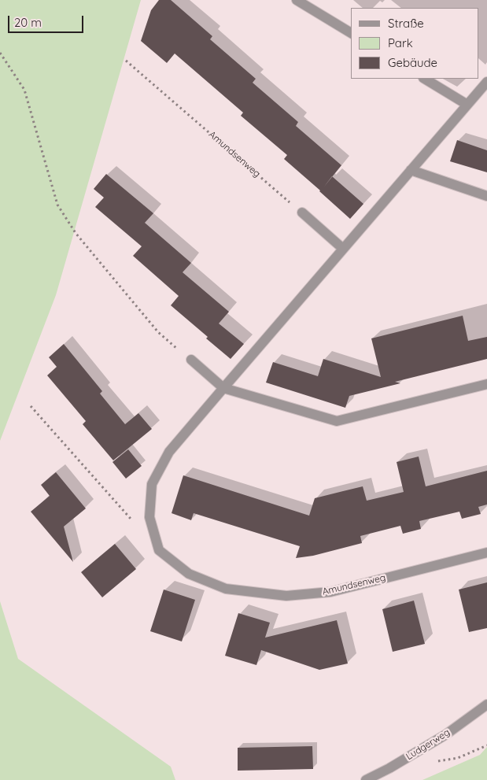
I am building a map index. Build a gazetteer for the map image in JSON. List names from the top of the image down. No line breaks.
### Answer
{"streets":{"street":["Amundsenweg","Ludgerweg"]},"legend":["Straße","Park","Gebäude"],"scale_bar":"20 m"}
